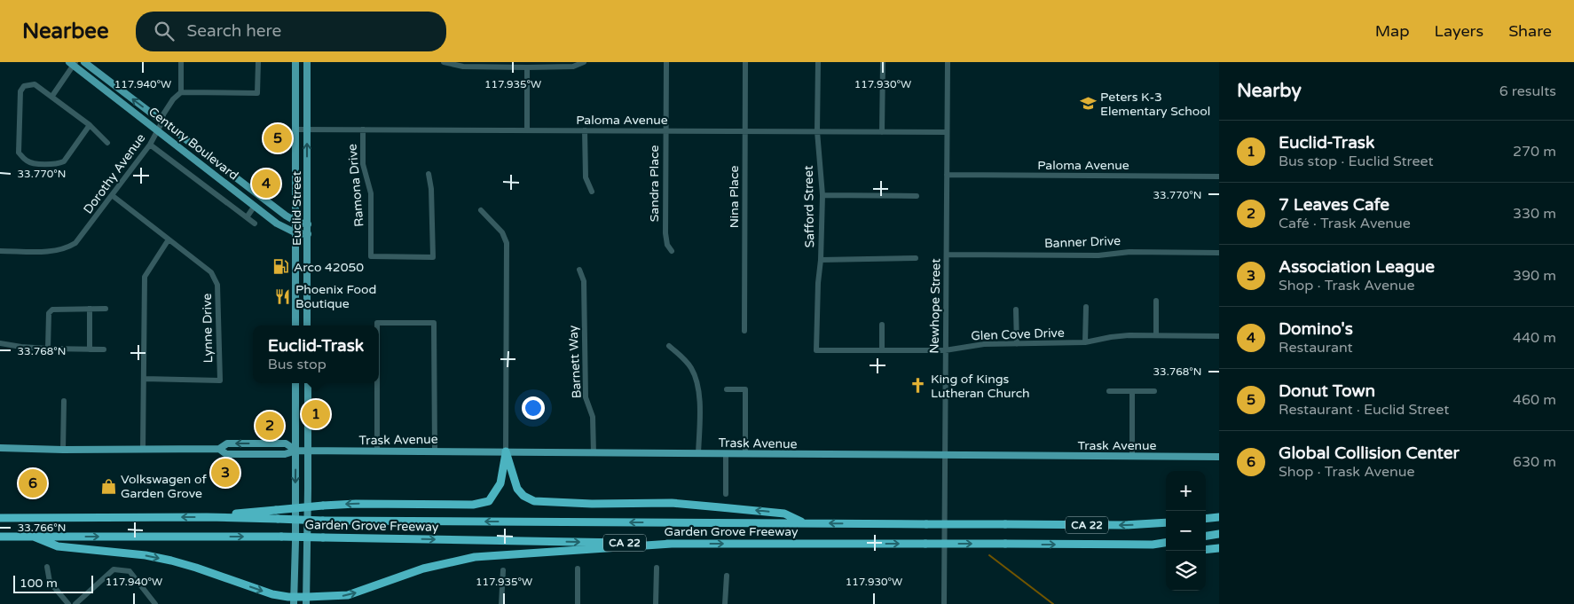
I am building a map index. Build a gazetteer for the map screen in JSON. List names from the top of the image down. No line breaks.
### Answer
{"streets":{"highway":["CA 22","Garden Grove Freeway"],"main road":["Century Boulevard","Euclid Street","Trask Avenue"],"street":["Paloma Avenue","Dorothy Avenue","Sandra Place","Ramona Drive","Nina Place","Safford Street","Banner Drive","Newhope Street","Lynne Drive","Glen Cove Drive","Barnett Way"]},"crossings":[["Paloma Avenue","Sandra Place"],["Paloma Avenue","Ramona Drive"],["Paloma Avenue","Nina Place"],["Paloma Avenue","Safford Street"],["Paloma Avenue","Euclid Street"],["Paloma Avenue","Newhope Street"],["Century Boulevard","Dorothy Avenue"],["Century Boulevard","Euclid Street"],["Dorothy Avenue","Lynne Drive"],["Safford Street","Glen Cove Drive"],["Banner Drive","Newhope Street"],["Newhope Street","Glen Cove Drive"],["Newhope Street","Trask Avenue"],["Barnett Way","Trask Avenue"]],"places":{"school or university":["Peters K-3 Elementary School"],"fuel station":["Arco 42050"],"restaurant":["Phoenix Food Boutique"],"church":["King of Kings Lutheran Church"],"shop":["Volkswagen of Garden Grove"]},"scale_bar":"100 m","page":{"header":"Nearbee","search":"Search here","nav":["Map","Layers","Share"],"heading":["Nearby","6 results"],"list":[{"mark":"1","name":"Euclid-Trask","note":"Bus stop · Euclid Street","value":"270 m"},{"mark":"2","name":"7 Leaves Cafe","note":"Café · Trask Avenue","value":"330 m"},{"mark":"3","name":"Association League","note":"Shop · Trask Avenue","value":"390 m"},{"mark":"4","name":"Domino's","note":"Restaurant","value":"440 m"},{"mark":"5","name":"Donut Town","note":"Restaurant · Euclid Street","value":"460 m"},{"mark":"6","name":"Global Collision Center","note":"Shop · Trask Avenue","value":"630 m"}],"pins":["5","4","1","2","3","6"],"popup":["Euclid-Trask","Bus stop"],"map_buttons":["+","−"],"scale":"100 m"},"coordinates":["117.940°W","117.935°W","117.930°W","33.770°N","33.768°N","33.766°N"]}
